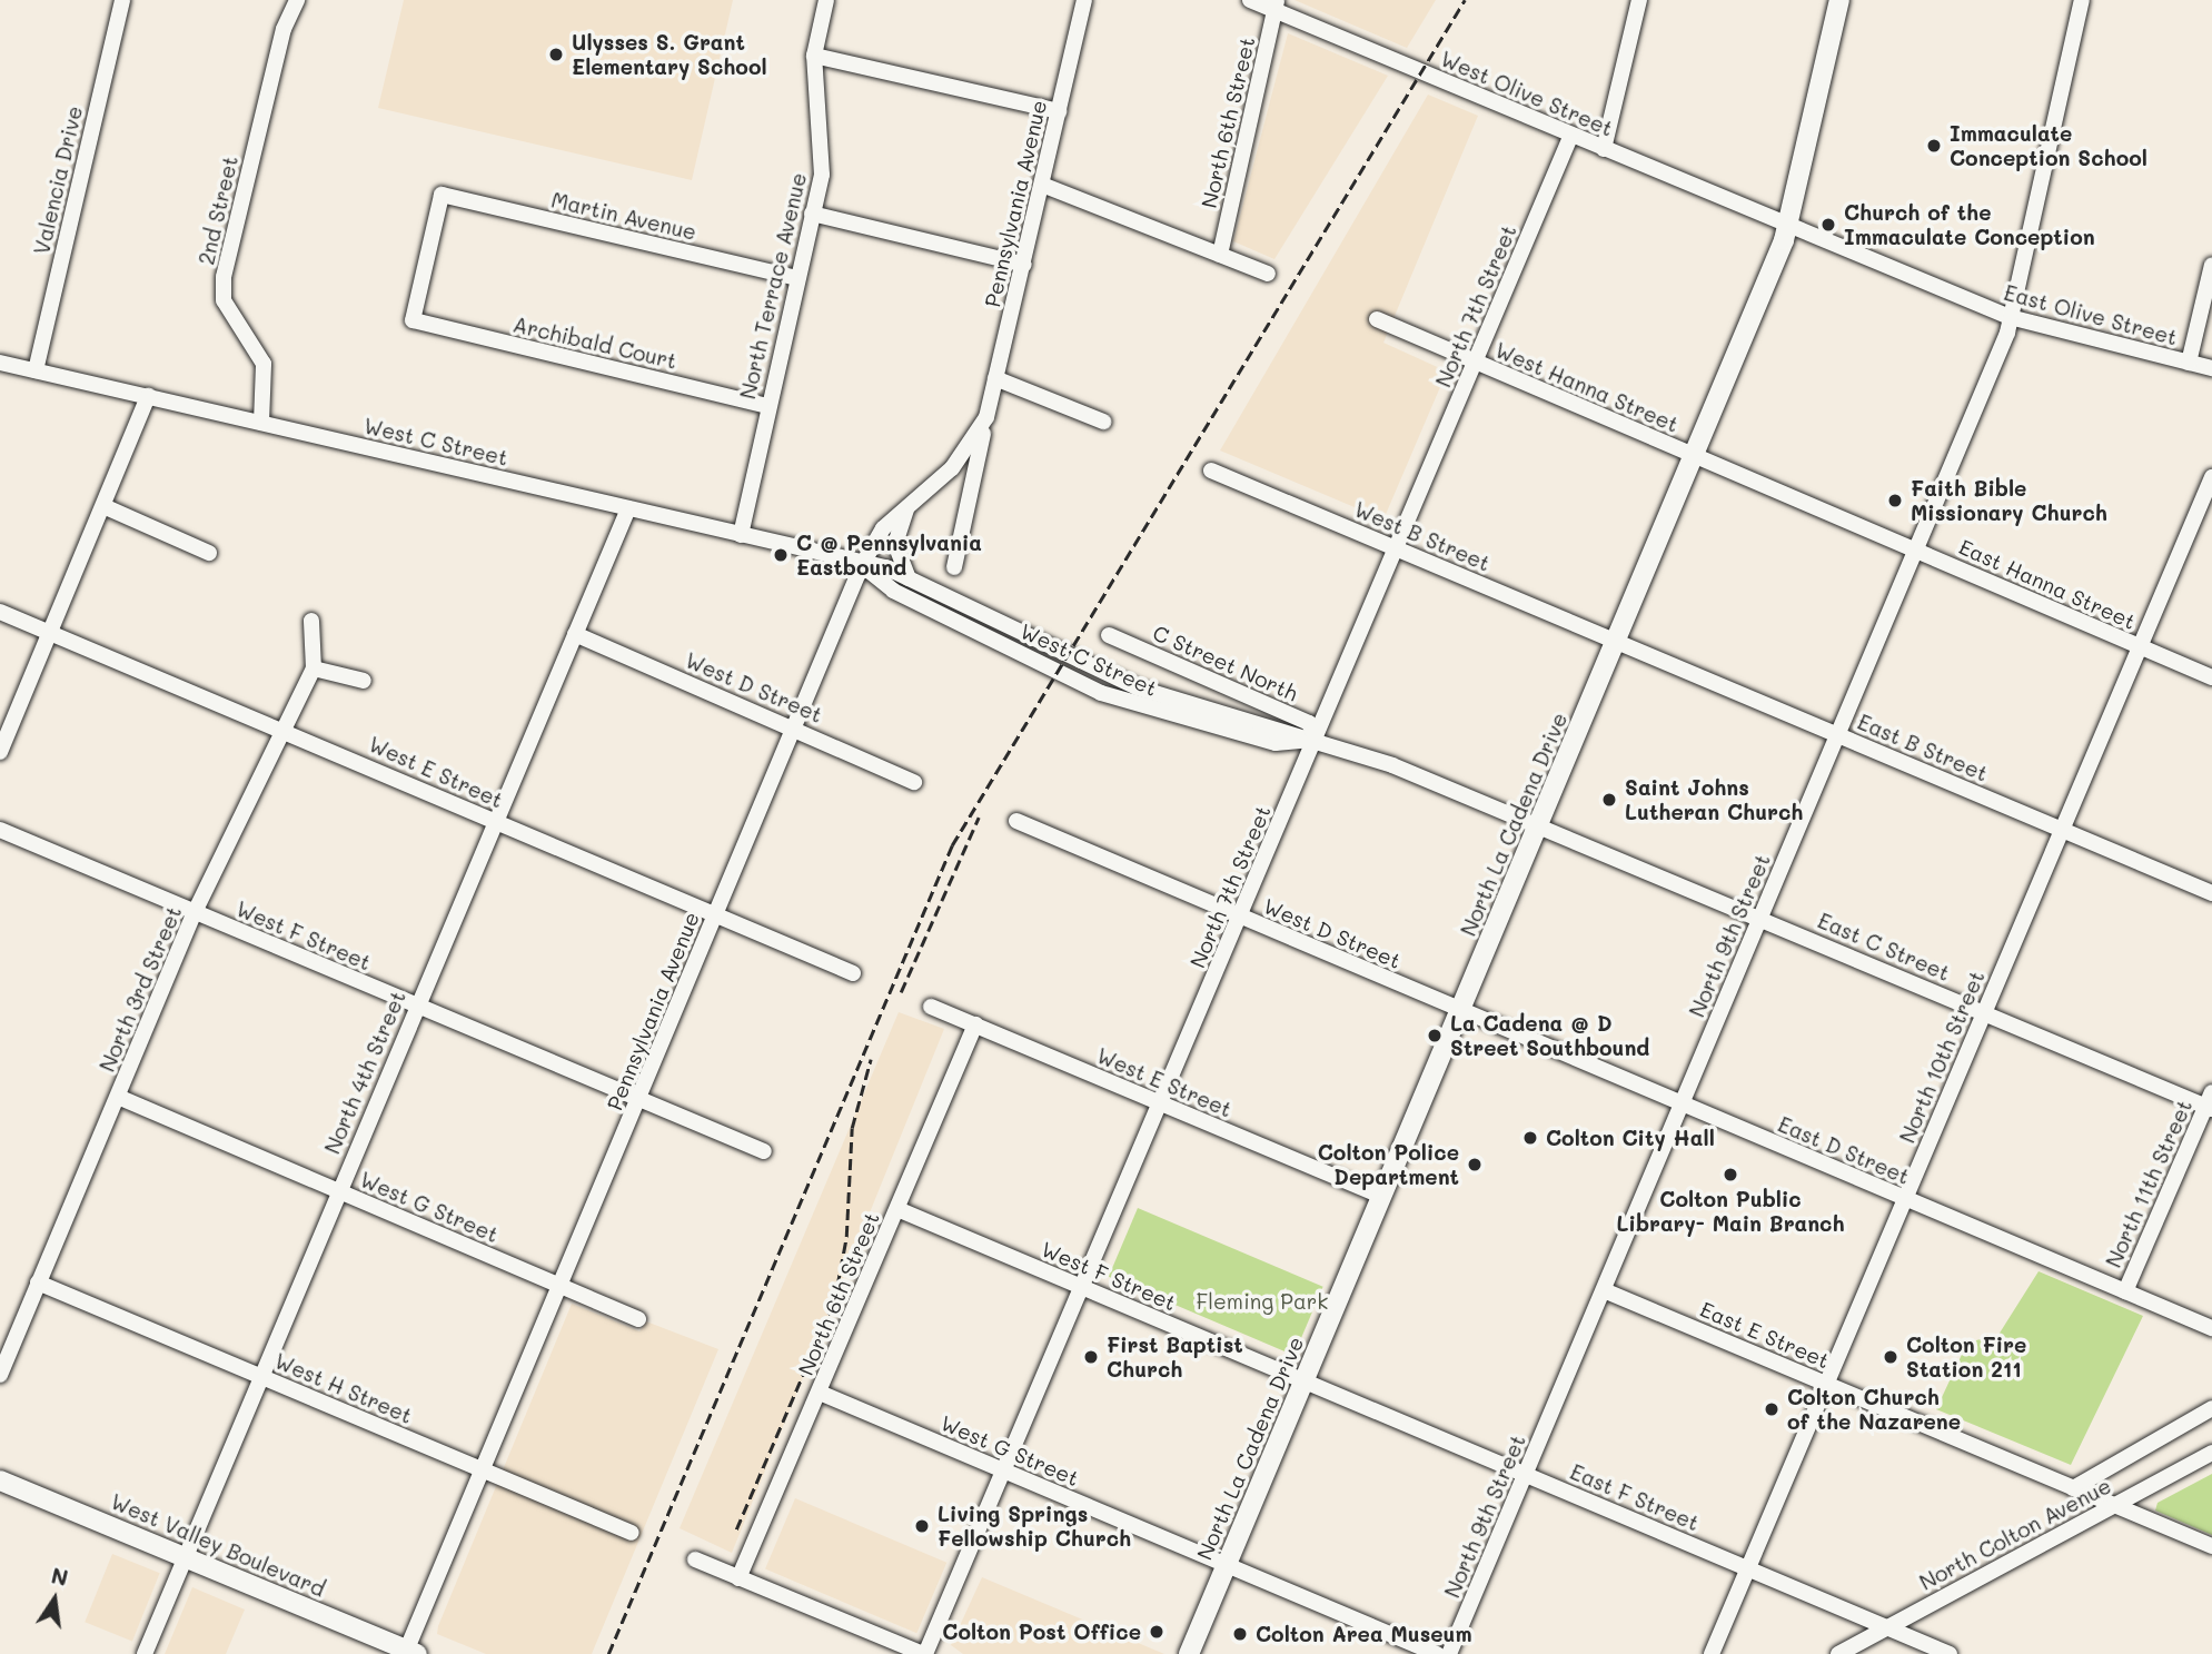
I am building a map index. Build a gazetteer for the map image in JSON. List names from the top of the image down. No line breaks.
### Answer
{"streets":{"main road":["North La Cadena Drive","West Valley Boulevard"],"street":["West Olive Street","North 6th Street","Valencia Drive","Pennsylvania Avenue","2nd Street","Martin Avenue","North Terrace Avenue","North 7th Street","East Olive Street","Archibald Court","West Hanna Street","West C Street","West B Street","East Hanna Street","C Street North","West D Street","East B Street","West E Street","West F Street","North 9th Street","East C Street","North 3rd Street","North 10th Street","North 4th Street","East D Street","North 11th Street","West G Street","East E Street","West H Street","East F Street","North Colton Avenue"]},"crossings":[["West Olive Street","North 6th Street"],["West Olive Street","North 7th Street"],["West Olive Street","East Olive Street"],["West Olive Street","North La Cadena Drive"],["North 6th Street","West E Street"],["North 6th Street","West F Street"],["North 6th Street","West G Street"],["Valencia Drive","West C Street"],["Pennsylvania Avenue","West C Street"],["Pennsylvania Avenue","West D Street"],["Pennsylvania Avenue","West E Street"],["Pennsylvania Avenue","West F Street"],["Pennsylvania Avenue","West G Street"],["Pennsylvania Avenue","West H Street"],["Pennsylvania Avenue","West Valley Boulevard"],["2nd Street","West C Street"],["Martin Avenue","North Terrace Avenue"],["Martin Avenue","Archibald Court"],["North Terrace Avenue","Archibald Court"],["North Terrace Avenue","West C Street"],["North 7th Street","West Hanna Street"],["North 7th Street","West C Street"],["North 7th Street","West B Street"],["North 7th Street","C Street North"],["North 7th Street","West D Street"],["North 7th Street","West E Street"],["North 7th Street","West F Street"],["North 7th Street","West G Street"],["East Olive Street","North La Cadena Drive"],["East Olive Street","North 9th Street"],["West Hanna Street","East Hanna Street"],["West Hanna Street","North La Cadena Drive"],["West C Street","C Street North"],["West C Street","North La Cadena Drive"],["West C Street","East C Street"],["West C Street","North 4th Street"],["West B Street","East B Street"],["West B Street","North La Cadena Drive"],["East Hanna Street","North La Cadena Drive"],["East Hanna Street","North 9th Street"],["East Hanna Street","North 10th Street"],["West D Street","North La Cadena Drive"],["West D Street","North 4th Street"],["West D Street","East D Street"],["East B Street","North La Cadena Drive"],["East B Street","North 9th Street"],["East B Street","North 10th Street"],["West E Street","North La Cadena Drive"],["West E Street","North 3rd Street"],["West E Street","North 4th Street"],["North La Cadena Drive","West F Street"],["North La Cadena Drive","East C Street"],["North La Cadena Drive","East D Street"],["North La Cadena Drive","West G Street"],["North La Cadena Drive","East F Street"],["West F Street","North 3rd Street"],["West F Street","North 4th Street"],["West F Street","East F Street"],["North 9th Street","East C Street"],["North 9th Street","East D Street"],["North 9th Street","East E Street"],["North 9th Street","East F Street"],["East C Street","North 10th Street"],["East C Street","North 11th Street"],["North 3rd Street","West G Street"],["North 3rd Street","West H Street"],["North 10th Street","East D Street"],["North 10th Street","East E Street"],["North 10th Street","East F Street"],["North 4th Street","West G Street"],["North 4th Street","West H Street"],["North 4th Street","West Valley Boulevard"],["East D Street","North 11th Street"],["East E Street","North Colton Avenue"],["East F Street","North Colton Avenue"]],"parks":["Fleming Park"],"places":["Ulysses S. Grant Elementary School","Immaculate Conception School","Church of the Immaculate Conception","Faith Bible Missionary Church","C @ Pennsylvania Eastbound","Saint Johns Lutheran Church","La Cadena @ D Street Southbound","Colton City Hall","Colton Police Department","Colton Public Library- Main Branch","First Baptist Church","Colton Fire Station 211","Colton Church of the Nazarene","Living Springs Fellowship Church","Colton Post Office","Colton Area Museum"],"north":"top"}
